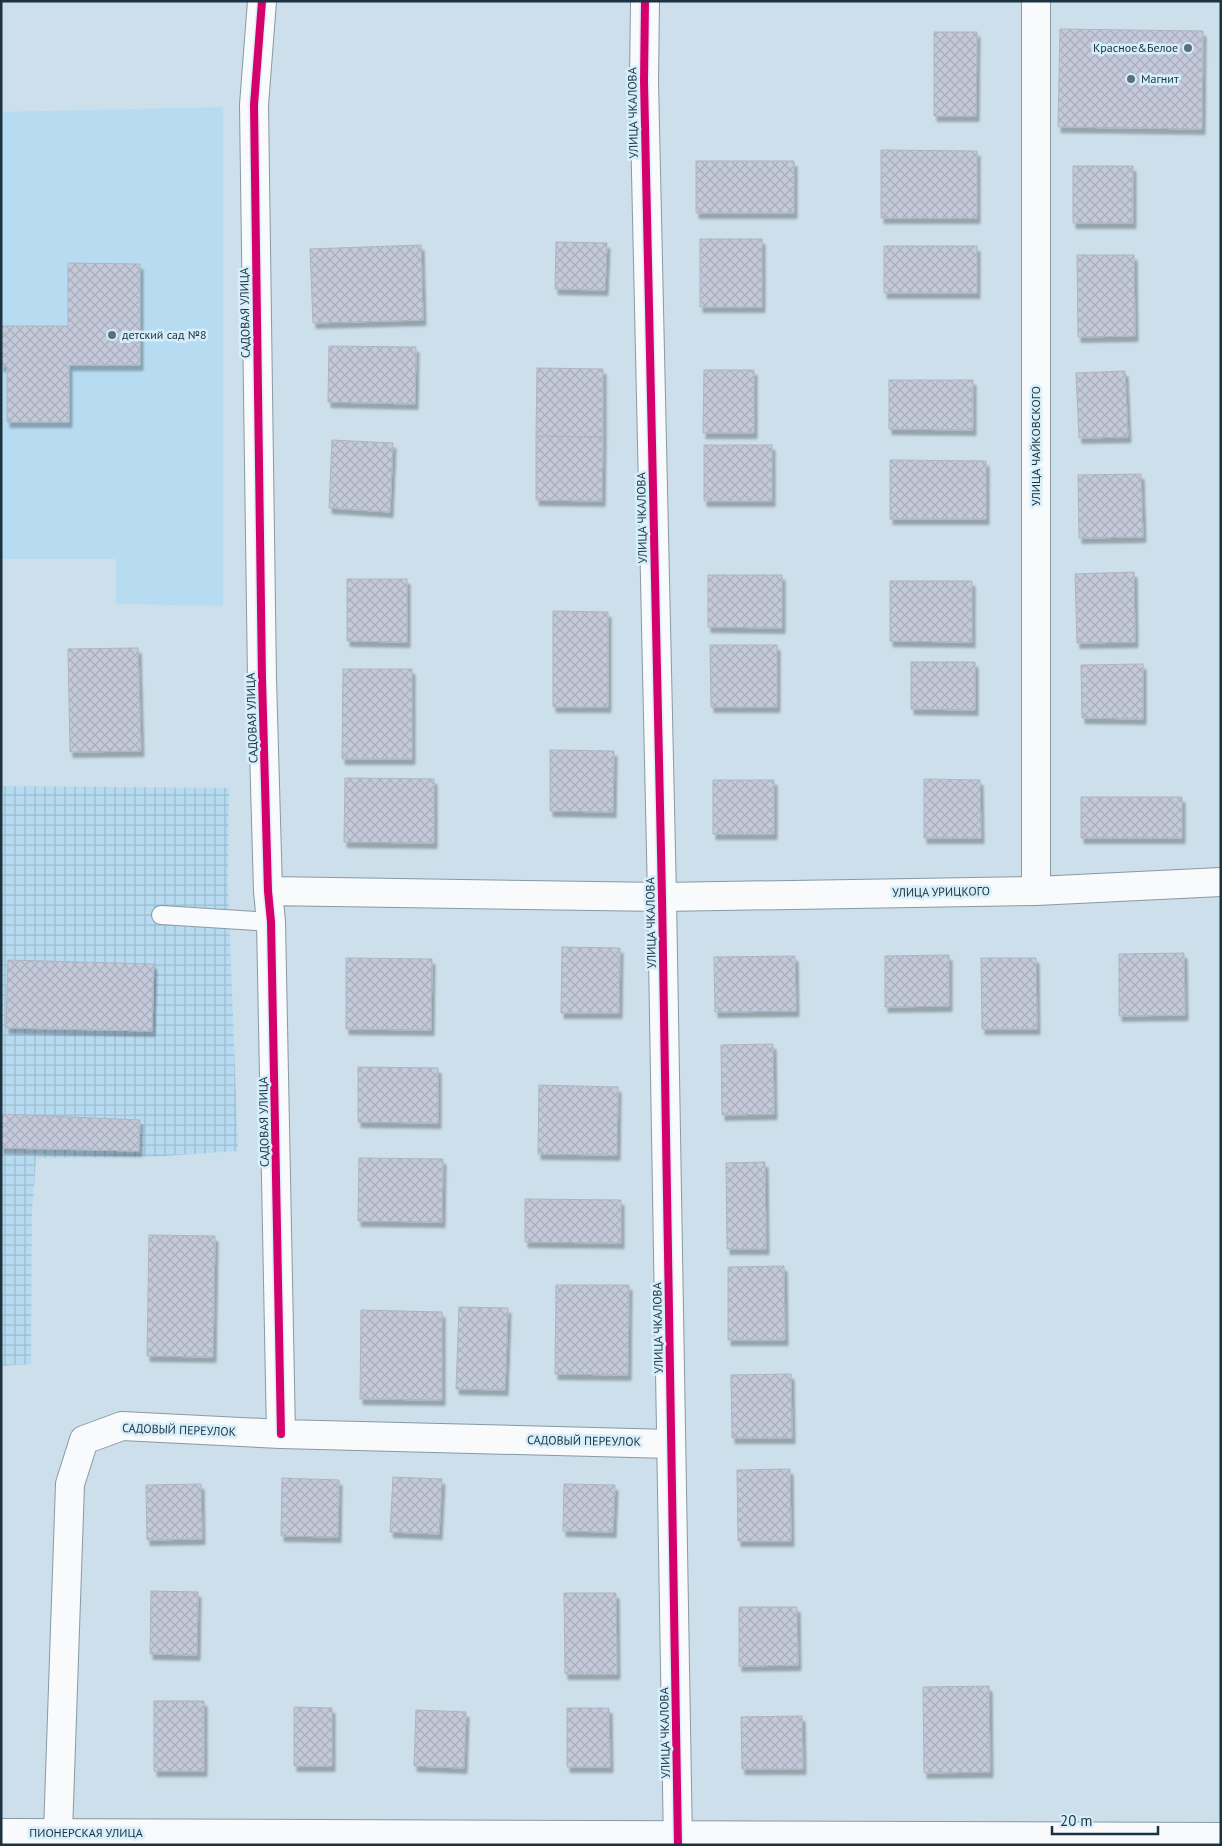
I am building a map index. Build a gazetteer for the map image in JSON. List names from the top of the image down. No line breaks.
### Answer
{"streets":{"street":["УЛИЦА ЧКАЛОВА","САДОВАЯ УЛИЦА","УЛИЦА ЧАЙКОВСКОГО","УЛИЦА УРИЦКОГО","САДОВЫЙ ПЕРЕУЛОК","ПИОНЕРСКАЯ УЛИЦА"]},"crossings":[["УЛИЦА ЧКАЛОВА","УЛИЦА УРИЦКОГО"],["УЛИЦА ЧКАЛОВА","САДОВЫЙ ПЕРЕУЛОК"],["УЛИЦА ЧКАЛОВА","ПИОНЕРСКАЯ УЛИЦА"],["САДОВАЯ УЛИЦА","УЛИЦА УРИЦКОГО"],["САДОВАЯ УЛИЦА","САДОВЫЙ ПЕРЕУЛОК"],["УЛИЦА ЧАЙКОВСКОГО","УЛИЦА УРИЦКОГО"],["САДОВЫЙ ПЕРЕУЛОК","ПИОНЕРСКАЯ УЛИЦА"]],"places":["Красное&Белое","Магнит","детский сад №8"],"scale_bar":"20 m"}
